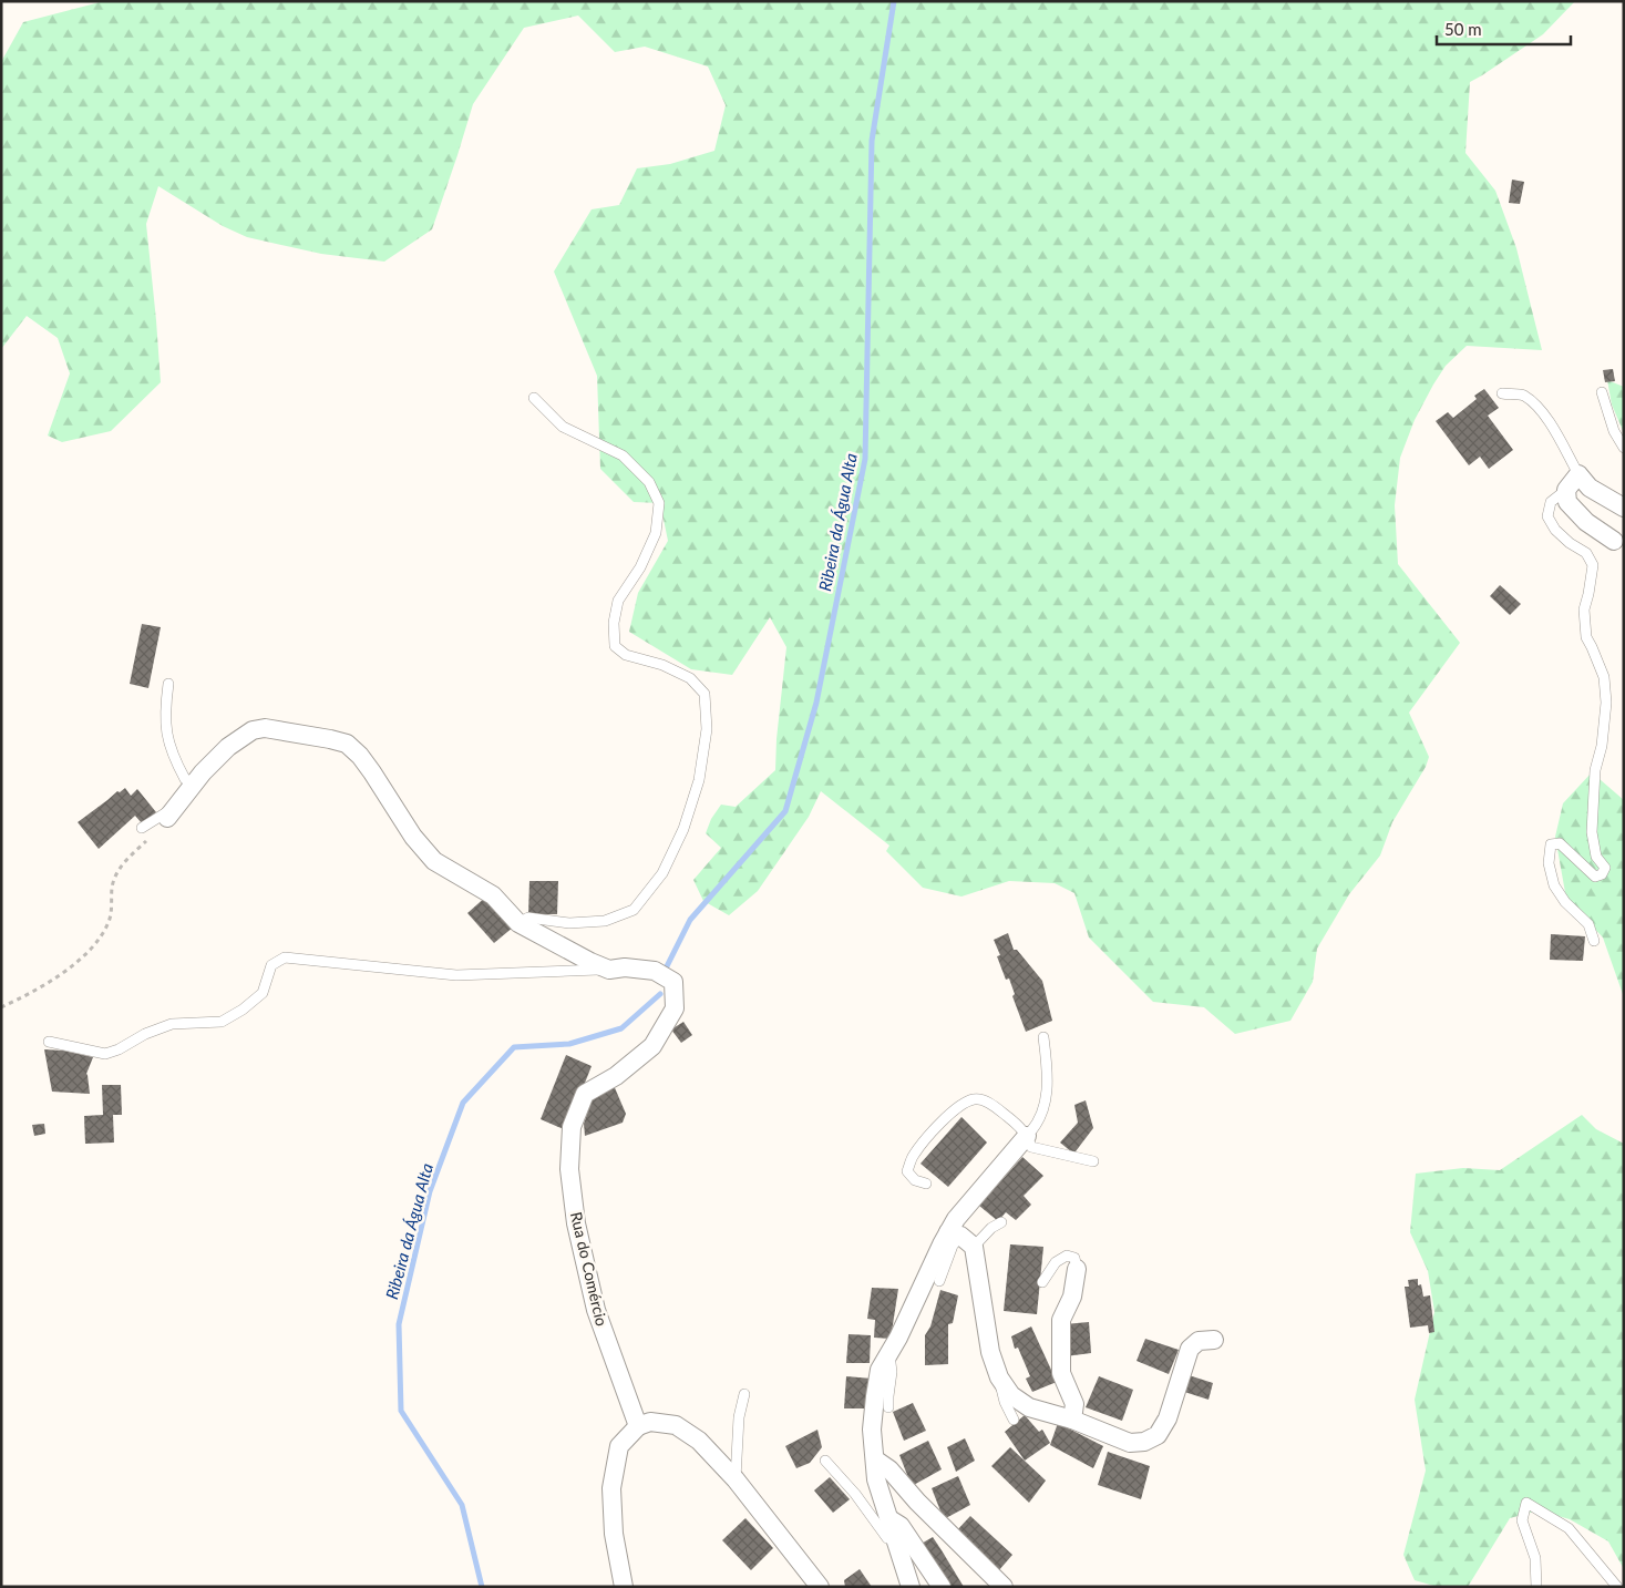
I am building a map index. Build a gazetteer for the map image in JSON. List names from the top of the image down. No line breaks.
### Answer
{"streets":{"street":["Rua do Comércio"]},"water":["Ribeira da Água Alta"],"scale_bar":"50 m"}
